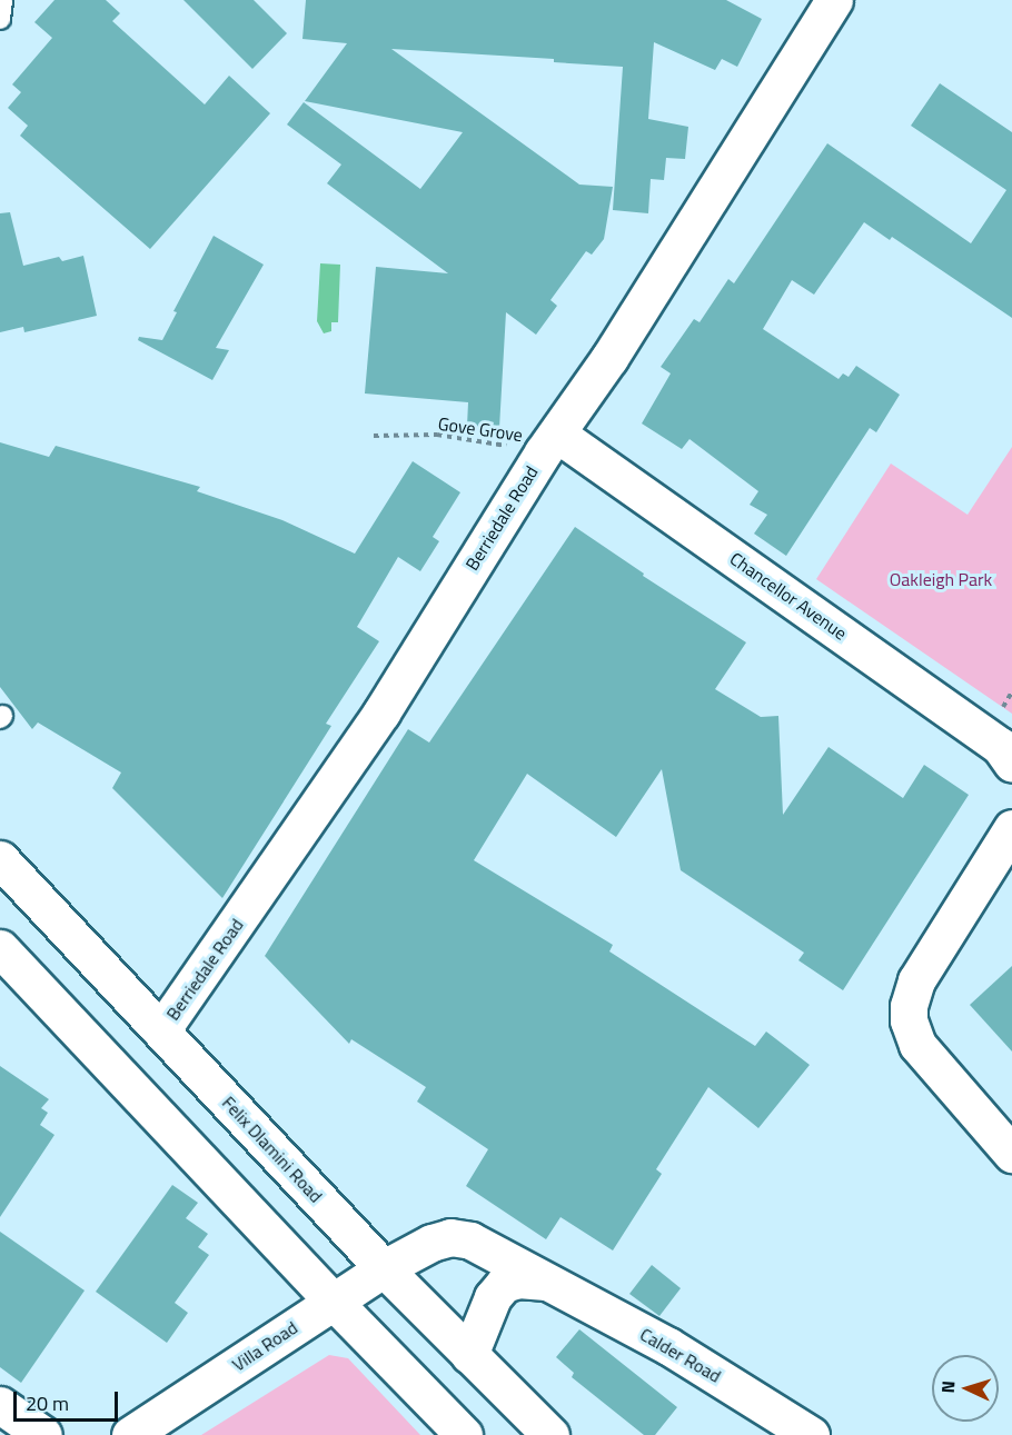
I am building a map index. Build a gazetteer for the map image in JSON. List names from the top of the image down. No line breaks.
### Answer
{"streets":{"street":["Berriedale Road","Chancellor Avenue","Felix Dlamini Road","Villa Road","Calder Road"],"path":["Gove Grove"]},"crossings":[["Gove Grove","Berriedale Road"],["Gove Grove","Chancellor Avenue"],["Berriedale Road","Chancellor Avenue"],["Berriedale Road","Felix Dlamini Road"],["Felix Dlamini Road","Villa Road"],["Felix Dlamini Road","Calder Road"],["Villa Road","Calder Road"]],"parks":["Oakleigh Park"],"scale_bar":"20 m","north":"left"}
